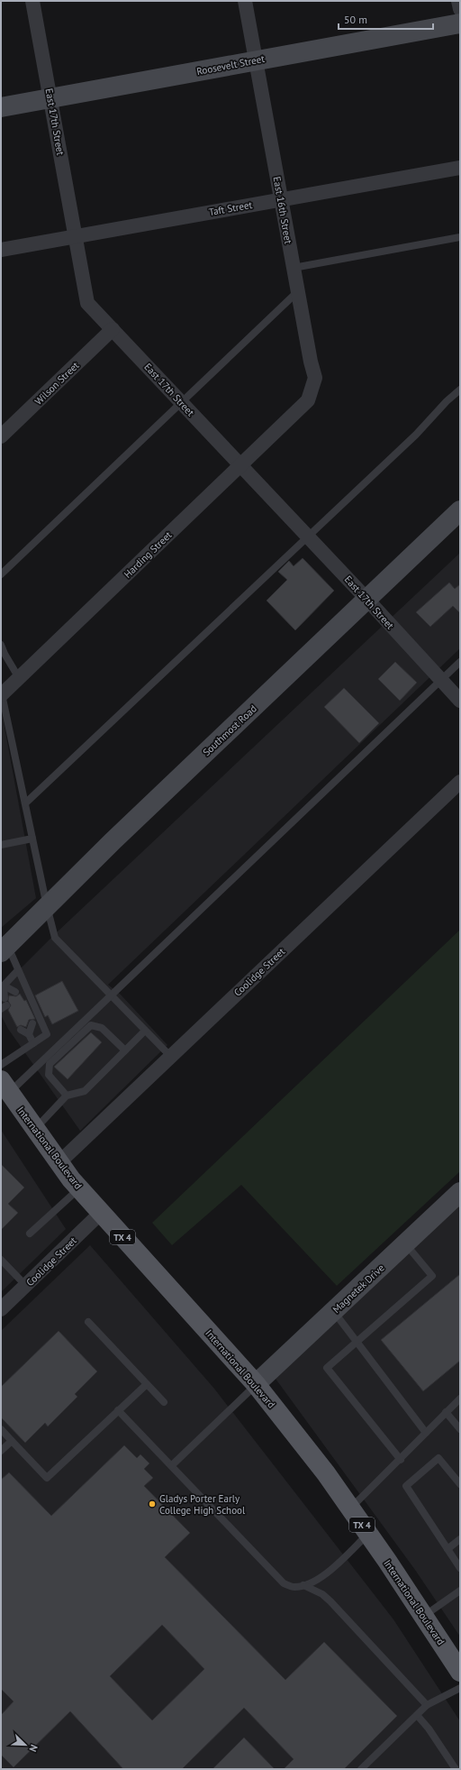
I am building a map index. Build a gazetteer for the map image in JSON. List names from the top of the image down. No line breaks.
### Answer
{"streets":{"main road":["International Boulevard","TX 4"],"street":["Roosevelt Street","East 17th Street","Taft Street","East 16th Street","Wilson Street","Harding Street","Southmost Road","Coolidge Street","Magnetek Drive"]},"crossings":[["Roosevelt Street","East 17th Street"],["Roosevelt Street","East 16th Street"],["East 17th Street","Taft Street"],["East 17th Street","Wilson Street"],["East 17th Street","Harding Street"],["East 17th Street","Southmost Road"],["Taft Street","East 16th Street"],["East 16th Street","Harding Street"],["Coolidge Street","International Boulevard"],["International Boulevard","Magnetek Drive"]],"places":["Gladys Porter Early College High School"],"scale_bar":"50 m","north":"bottom right"}
